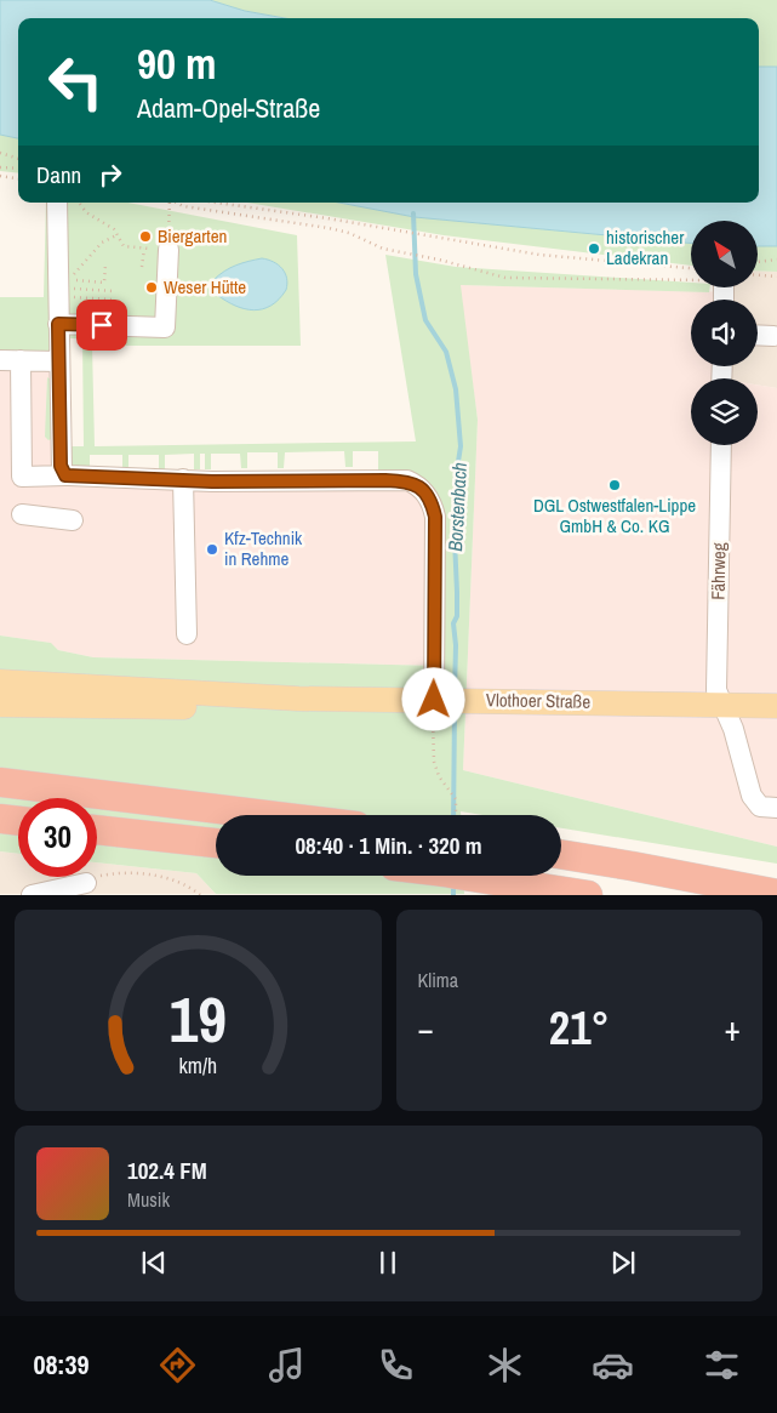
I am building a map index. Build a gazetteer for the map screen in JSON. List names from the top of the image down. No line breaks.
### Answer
{"streets":{"main road":["Vlothoer Straße"],"street":["Fährweg"]},"crossings":[["Fährweg","Vlothoer Straße"]],"water":["Borstenbach"],"places":["Biergarten","historischer Ladekran","Weser Hütte","DGL Ostwestfalen-Lippe GmbH & Co. KG","Kfz-Technik in Rehme"],"north":"top left","page":{"turn":["90 m","Adam-Opel-Straße"],"then":"Dann","limit":"30","trip":"08:40 · 1 Min. · 320 m","tile":"Klima","heat":["−","21°","+"],"song":["102.4 FM","Musik"],"tabs":"08:39","gauge":["19","km/h"]}}
